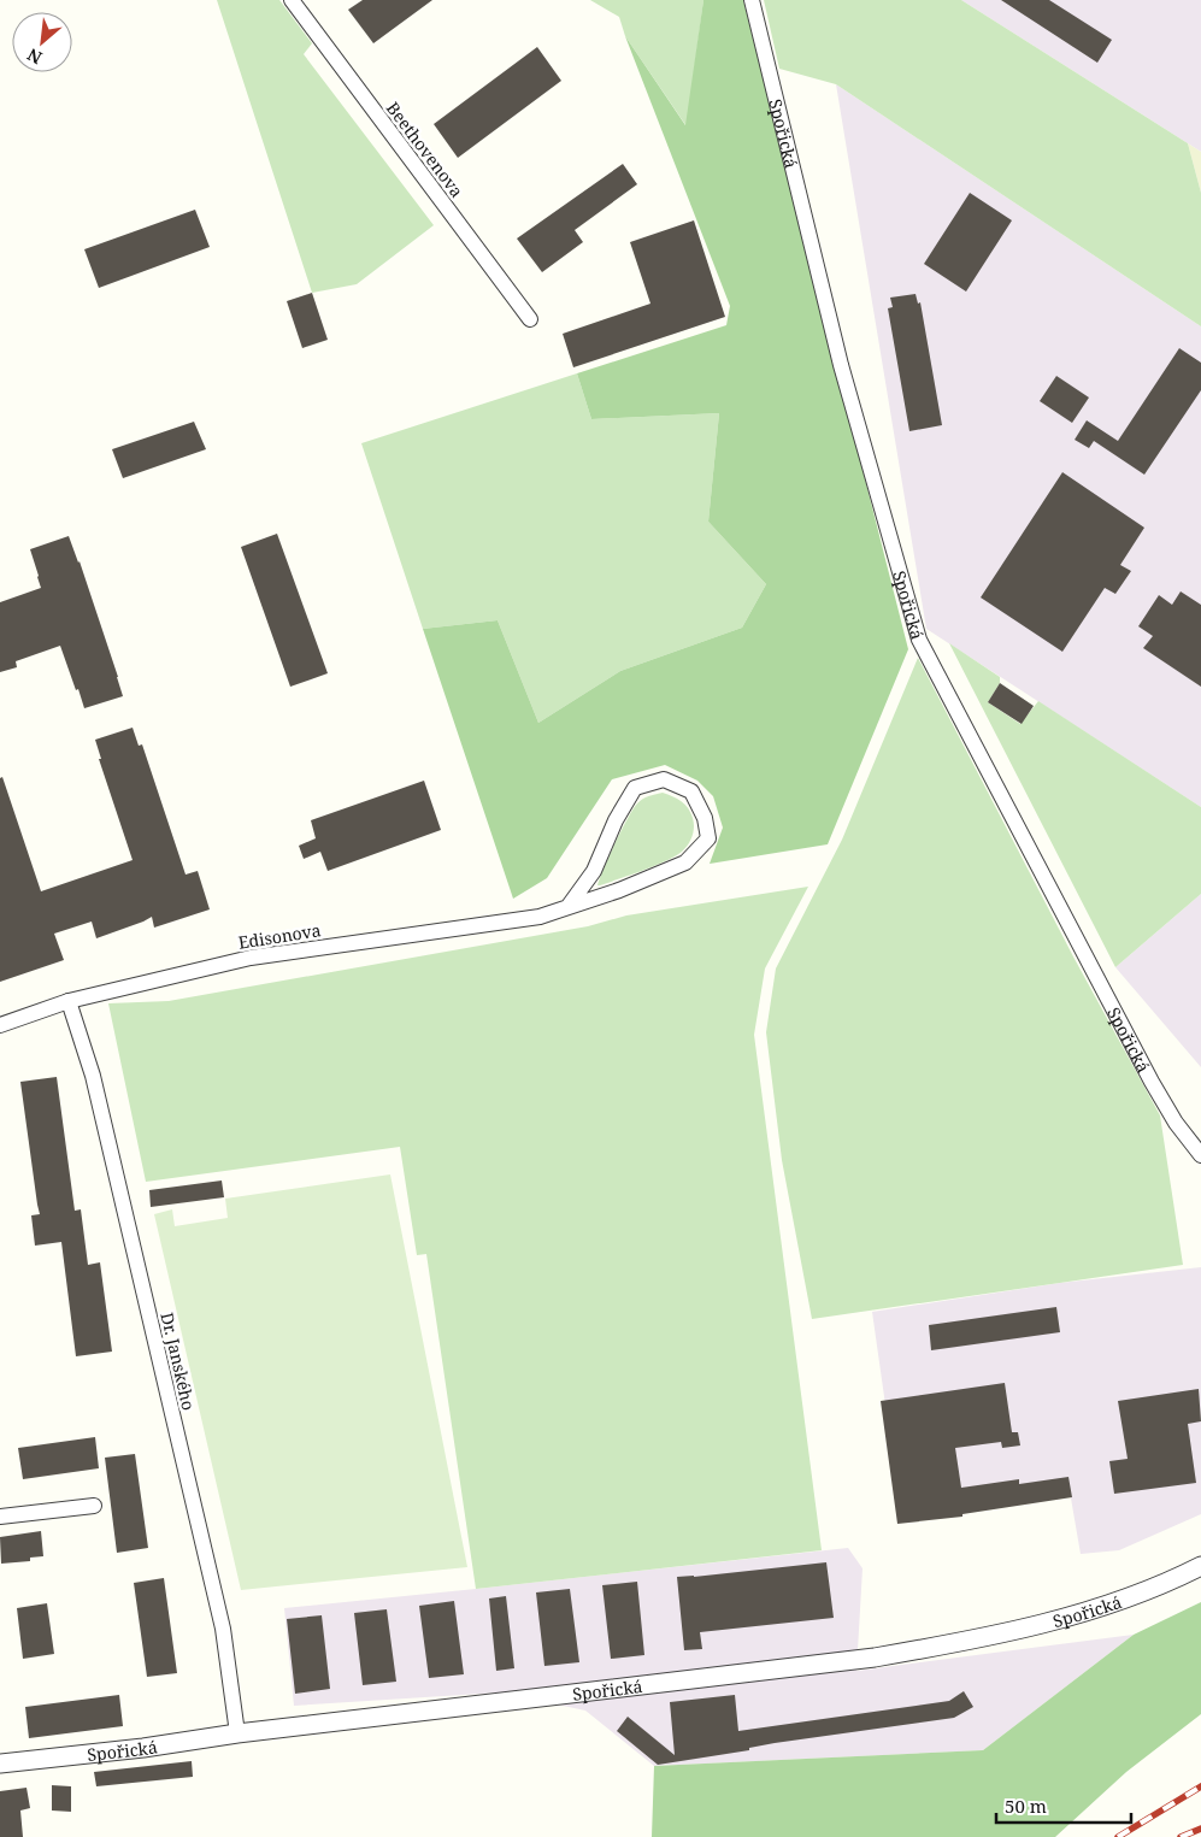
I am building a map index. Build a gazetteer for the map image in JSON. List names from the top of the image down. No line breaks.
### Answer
{"streets":{"street":["Spořická","Beethovenova","Edisonova","Dr. Janského"]},"crossings":[["Spořická","Dr. Janského"],["Edisonova","Dr. Janského"]],"scale_bar":"50 m","north":"bottom left"}
